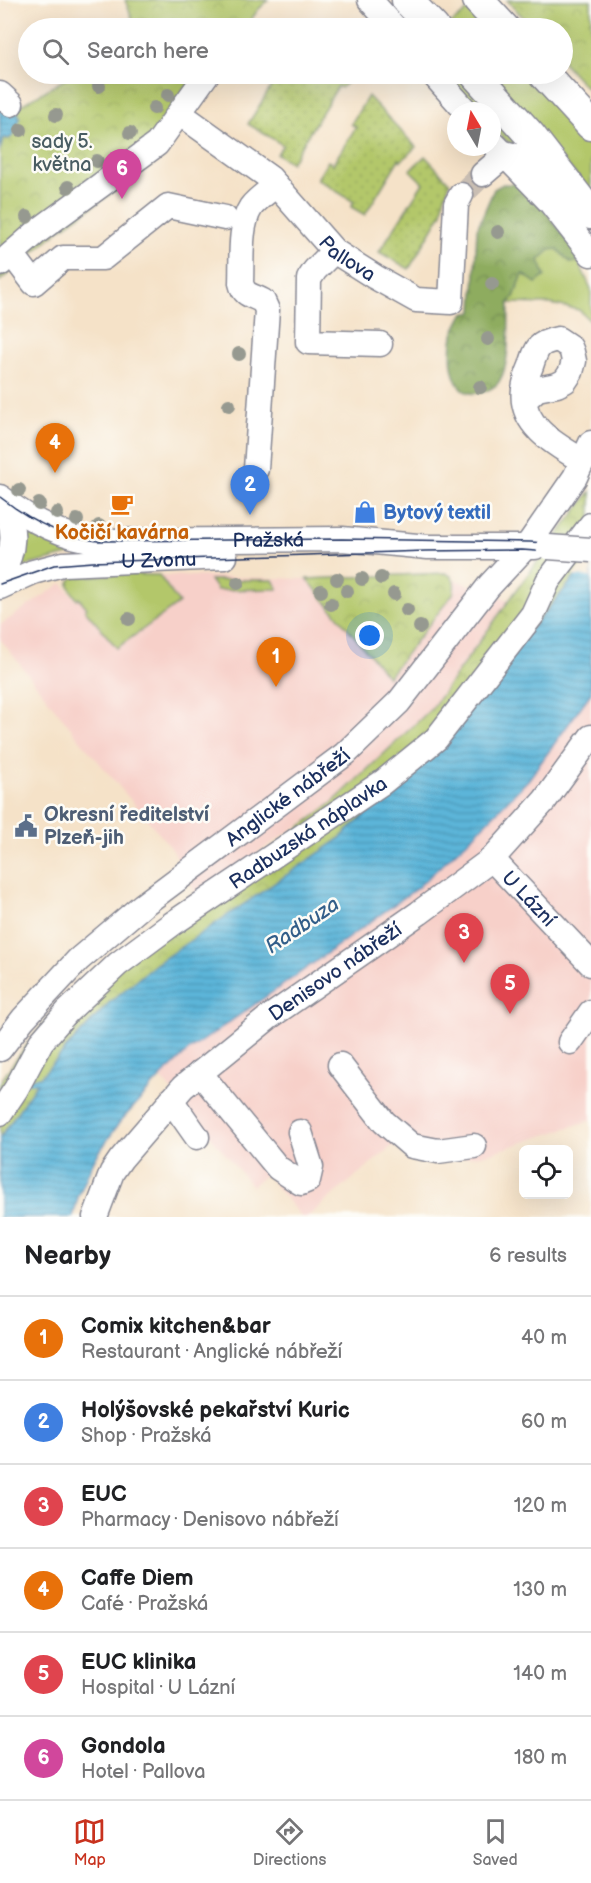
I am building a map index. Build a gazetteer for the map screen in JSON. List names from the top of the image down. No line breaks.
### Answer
{"streets":{"street":["Pallova","Pražská","U Zvonu","Anglické nábřeží","Radbuzská náplavka","U Lázní","Denisovo nábřeží"]},"crossings":[["Pražská","U Zvonu"],["Pražská","Anglické nábřeží"],["U Lázní","Denisovo nábřeží"]],"water":["Radbuza"],"parks":["sady 5. května"],"places":{"cafe":["Kočičí kavárna"],"shop":["Bytový textil"],"public building":["Okresní ředitelství Plzeň-jih"]},"north":"top","page":{"search":"Search here","pins":["6","4","2","1","3","5"],"heading":["Nearby","6 results"],"list":[{"mark":"1","name":"Comix kitchen&bar","note":"Restaurant · Anglické nábřeží","value":"40 m"},{"mark":"2","name":"Holýšovské pekařství Kuric","note":"Shop · Pražská","value":"60 m"},{"mark":"3","name":"EUC","note":"Pharmacy · Denisovo nábřeží","value":"120 m"},{"mark":"4","name":"Caffe Diem","note":"Café · Pražská","value":"130 m"},{"mark":"5","name":"EUC klinika","note":"Hospital · U Lázní","value":"140 m"},{"mark":"6","name":"Gondola","note":"Hotel · Pallova","value":"180 m"}],"nav":["Map","Directions","Saved"]}}
